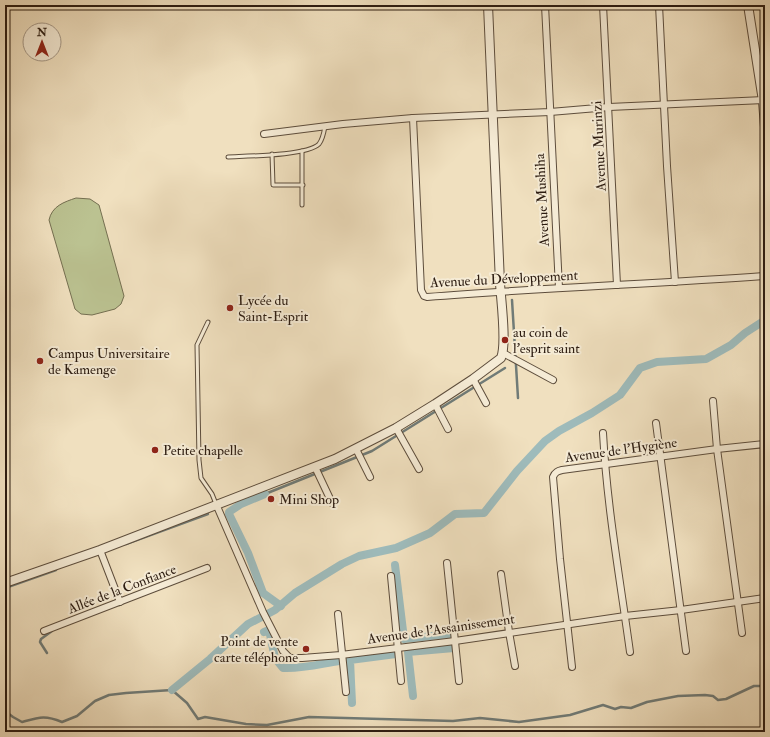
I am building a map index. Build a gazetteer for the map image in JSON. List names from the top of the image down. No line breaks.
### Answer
{"streets":{"street":["Avenue Murinzi","Avenue Mushiha","Avenue du Développement","Avenue de l'Hygiène","Allée de la Confiance","Avenue de l'Assainissement"]},"crossings":[["Avenue Murinzi","Avenue du Développement"],["Avenue Mushiha","Avenue du Développement"],["Avenue de l'Hygiène","Avenue de l'Assainissement"]],"places":["Lycée du Saint-Esprit","au coin de l'esprit saint","Campus Universitaire de Kamenge","Petite chapelle","Mini Shop","Point de vente carte téléphone"],"north":"top"}
